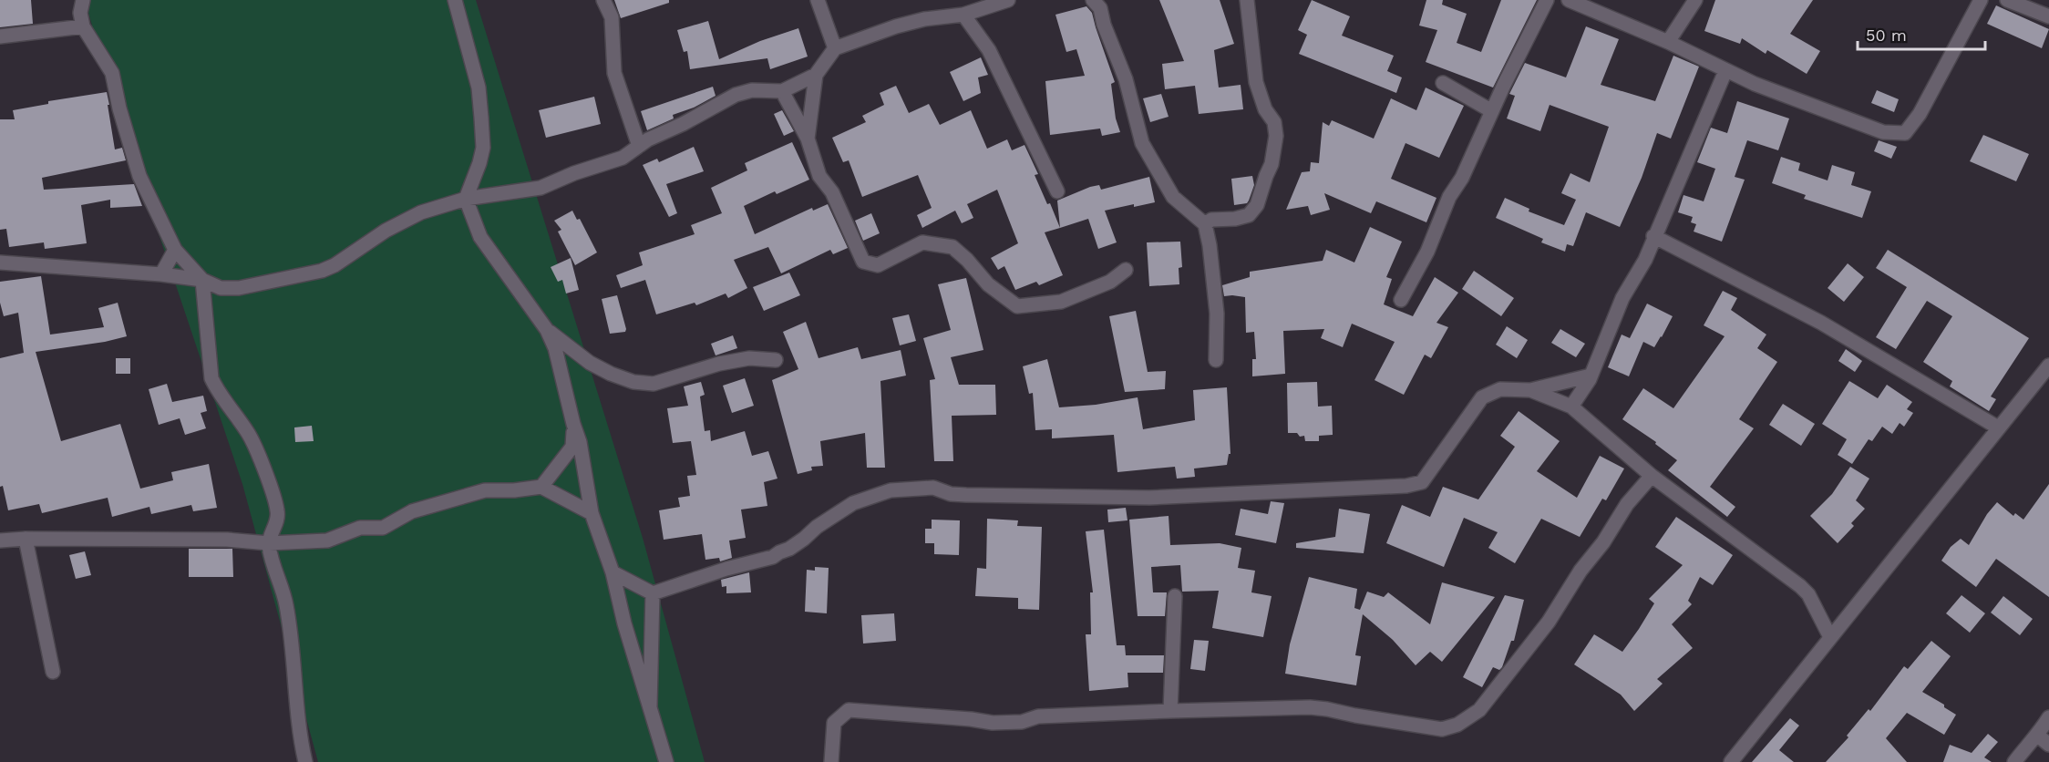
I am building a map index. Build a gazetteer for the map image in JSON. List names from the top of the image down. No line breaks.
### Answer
{"scale_bar":"50 m"}
